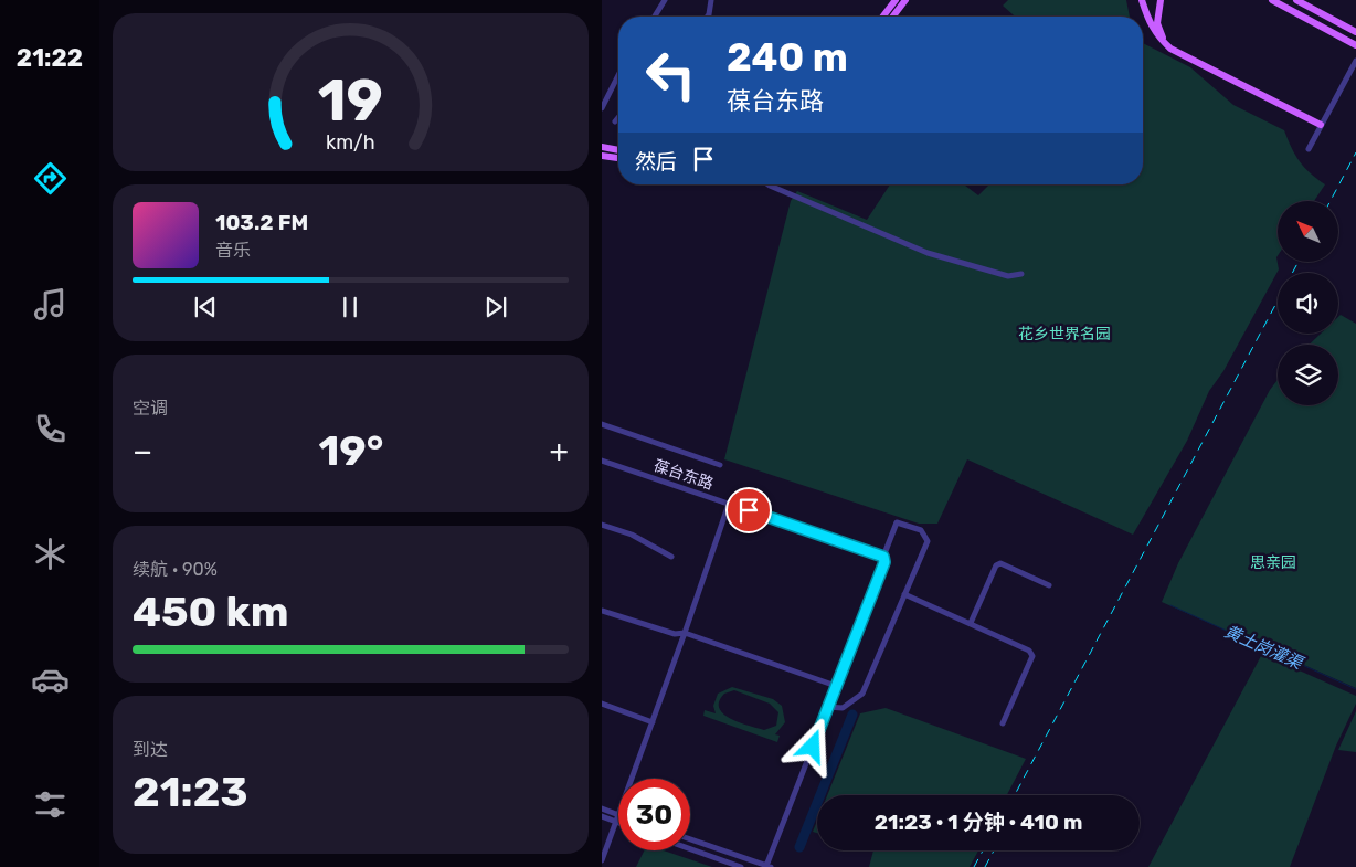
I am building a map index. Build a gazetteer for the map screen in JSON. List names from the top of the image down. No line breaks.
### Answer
{"streets":{"street":["葆台东路"]},"water":["黄土岗灌渠"],"parks":["花乡世界名园","思亲园"],"north":"top left","page":{"tabs":"21:22","turn":["240 m","葆台东路"],"then":"然后","song":["103.2 FM","音乐"],"tile":["空调",["续航 · 90%","450 km"],["到达","21:23"]],"heat":["−","19°","+"],"limit":"30","trip":"21:23 · 1 分钟 · 410 m","gauge":["19","km/h"]}}
